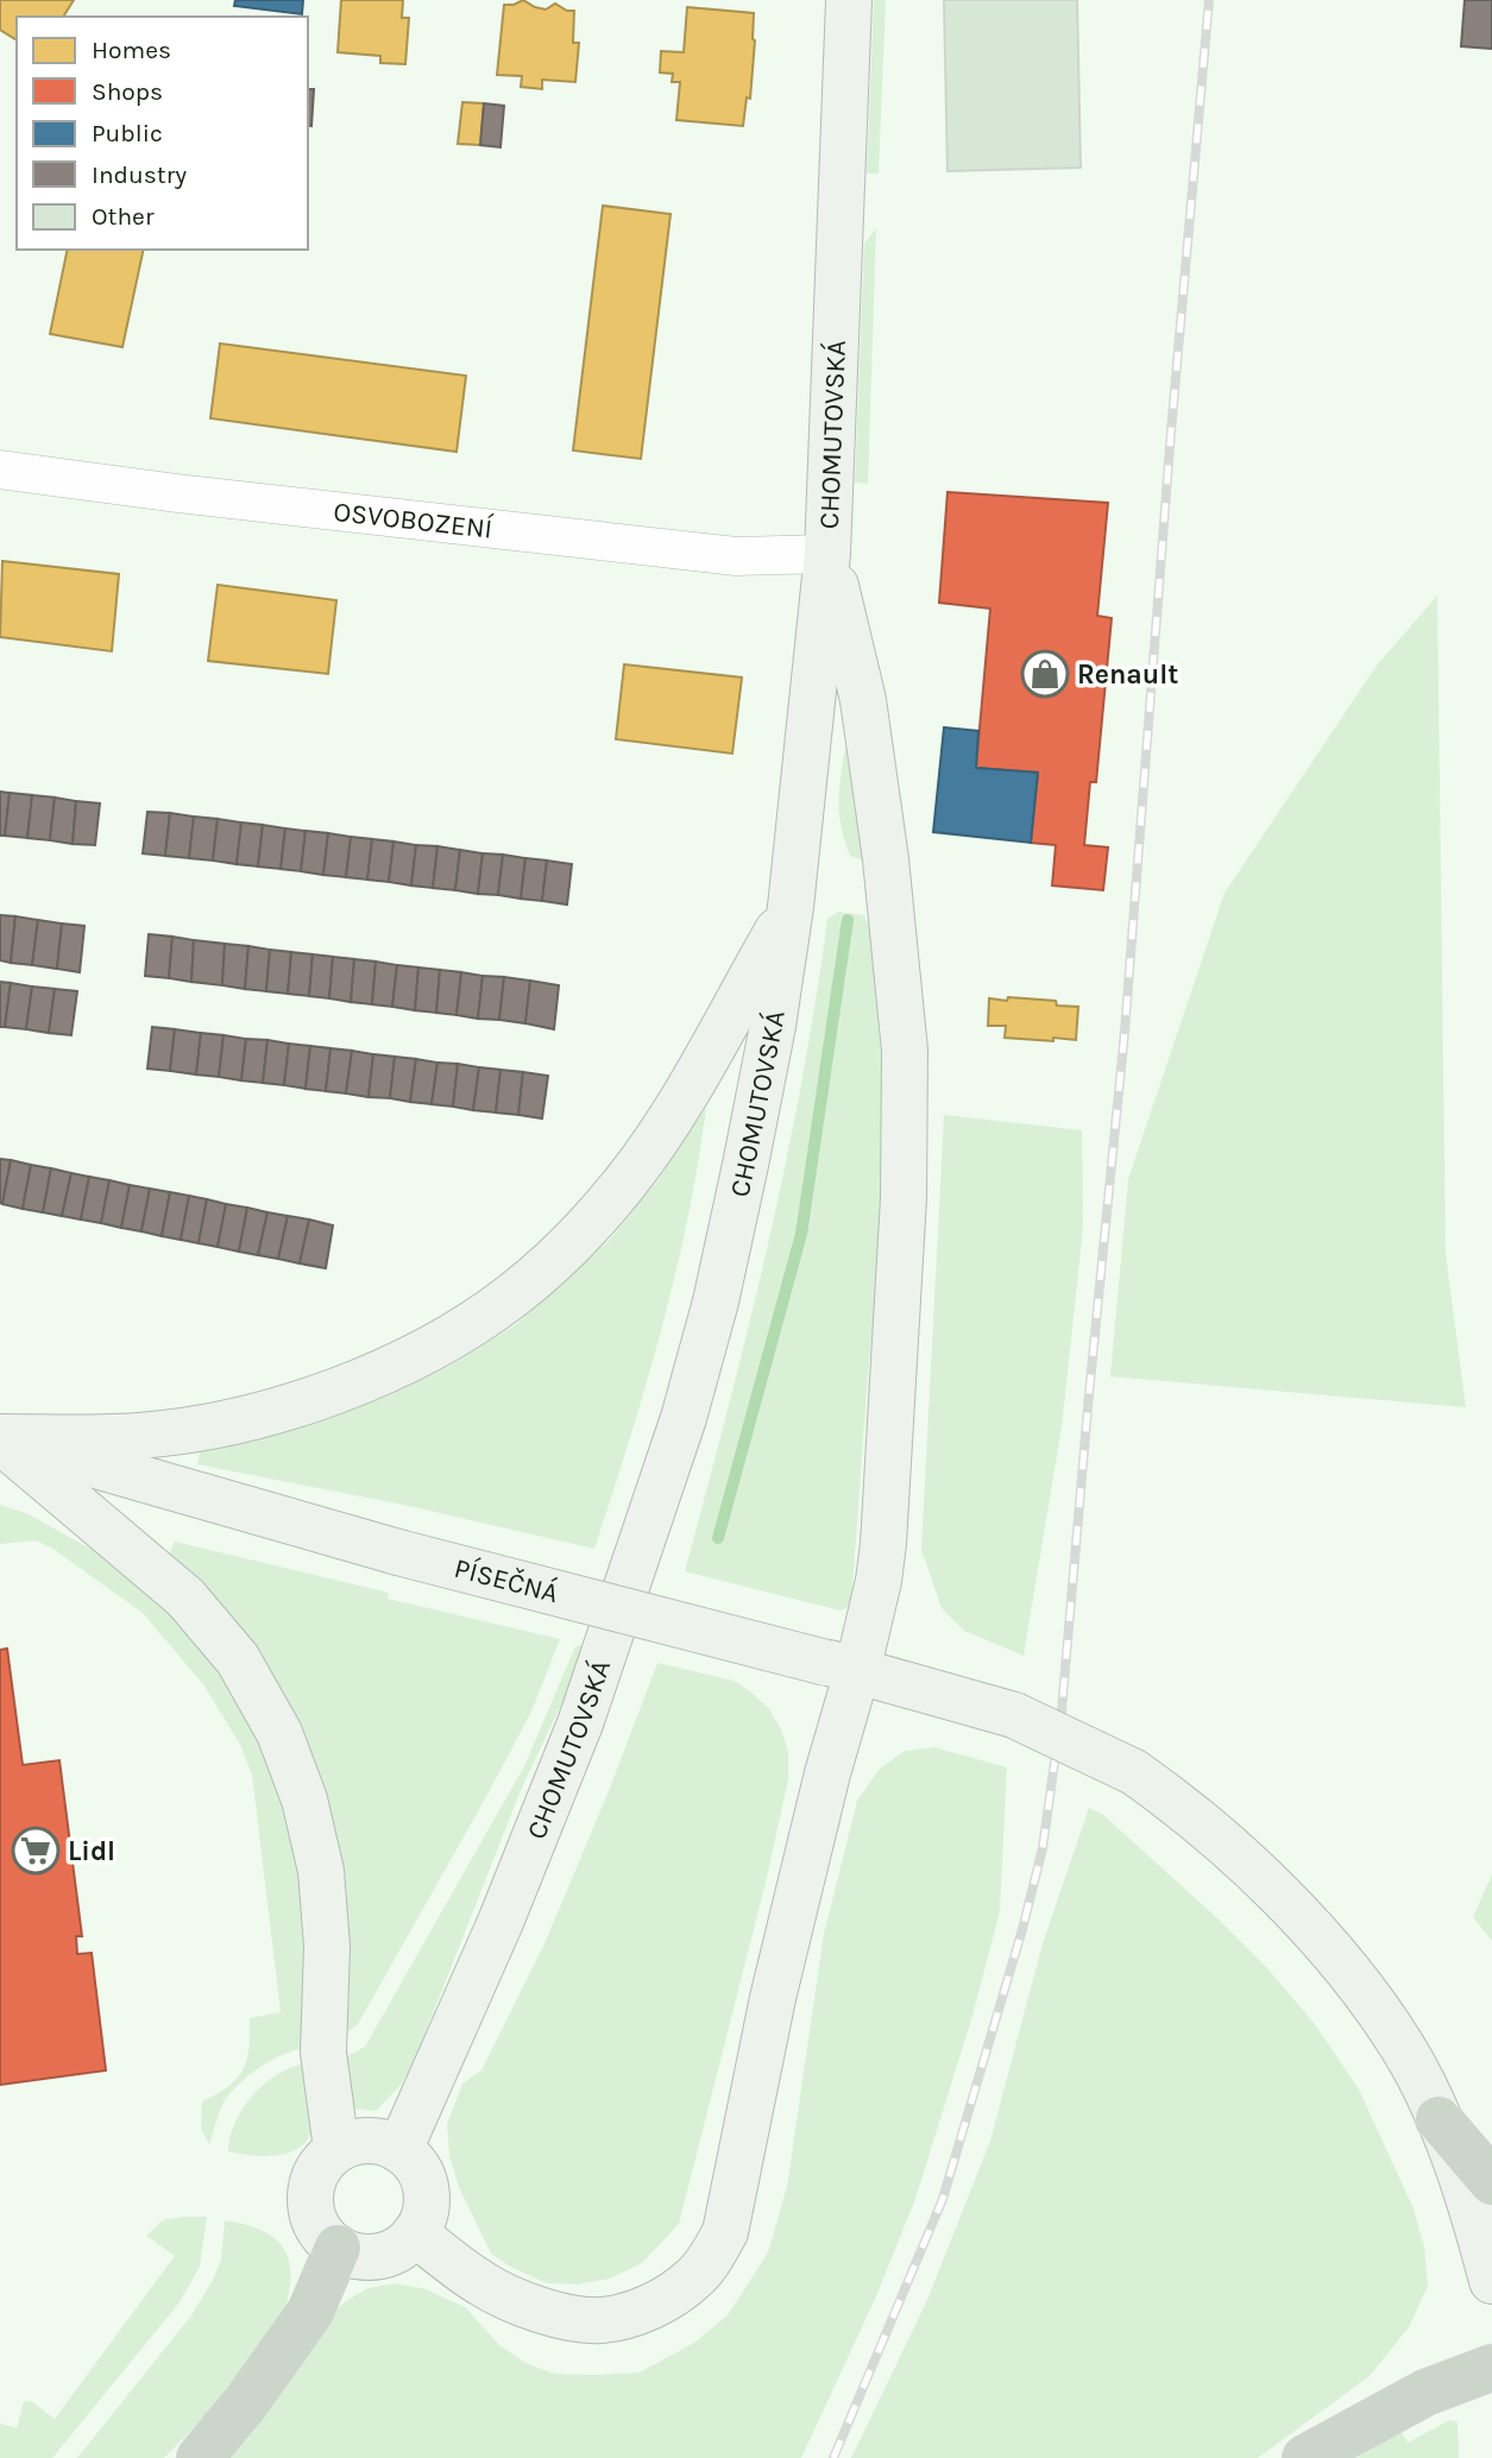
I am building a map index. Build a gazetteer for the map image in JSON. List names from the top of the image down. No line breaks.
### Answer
{"streets":{"street":["CHOMUTOVSKÁ","OSVOBOZENÍ","PÍSEČNÁ"]},"crossings":[["CHOMUTOVSKÁ","OSVOBOZENÍ"]],"places":{"shop":["Renault"],"supermarket":["Lidl"]},"legend":["Homes","Shops","Public","Industry","Other"]}
